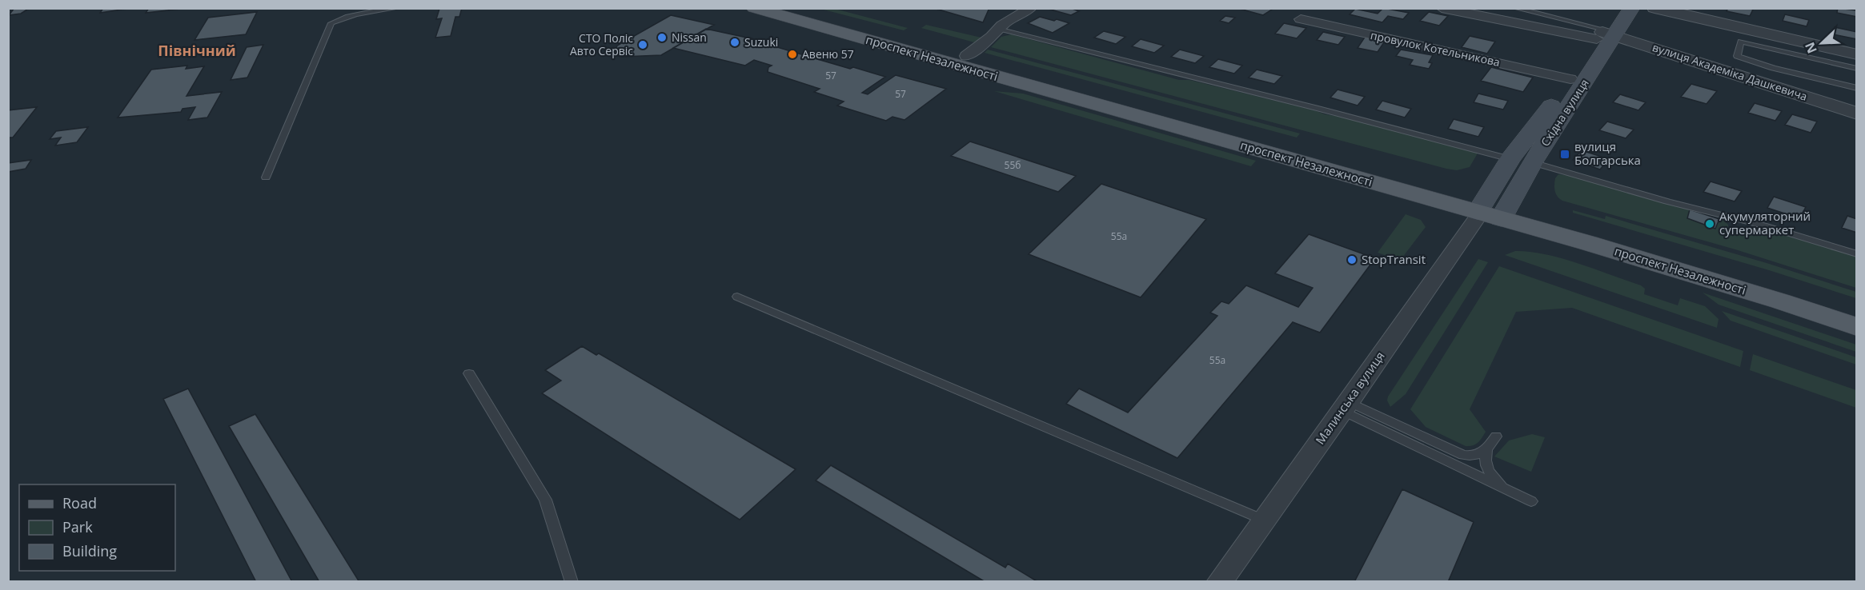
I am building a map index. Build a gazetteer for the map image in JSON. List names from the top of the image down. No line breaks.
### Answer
{"streets":{"main road":["проспект Незалежності","Східна вулиця"],"street":["провулок Котельникова","вулиця Академіка Дашкевича","Малинська вулиця"]},"crossings":[["провулок Котельникова","Східна вулиця"],["проспект Незалежності","Східна вулиця"],["проспект Незалежності","Малинська вулиця"],["вулиця Академіка Дашкевича","Східна вулиця"],["Східна вулиця","Малинська вулиця"]],"districts":["Північний"],"places":{"other":["Nissan","Suzuki","СТО Поліс Авто Сервіс","Авеню 57","Акумуляторний супермаркет","StopTransit"],"transit":["вулиця Болгарська"]},"house_numbers":["57","57","55б","55а","55а"],"legend":["Road","Park","Building"],"north":"bottom left"}
